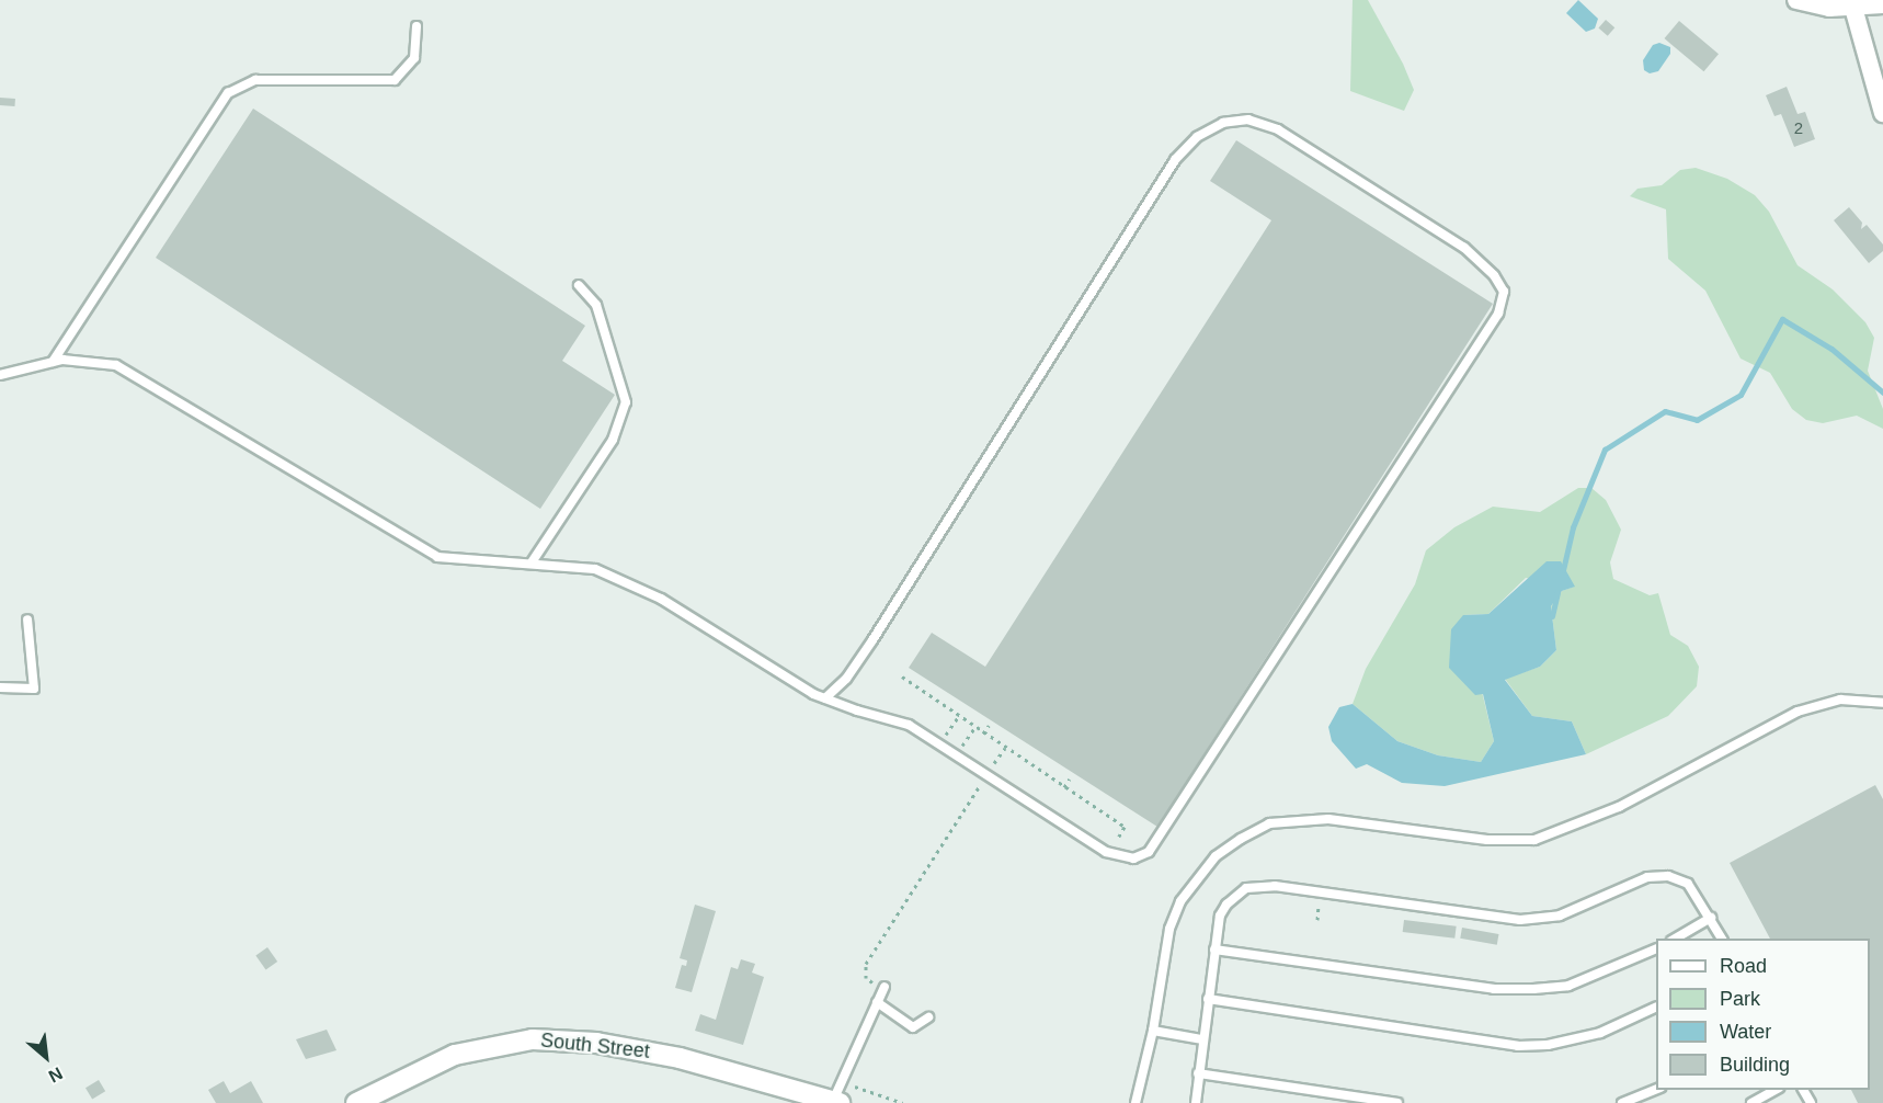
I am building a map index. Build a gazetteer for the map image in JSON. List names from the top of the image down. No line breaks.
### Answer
{"streets":{"street":["South Street"]},"house_numbers":["2"],"legend":["Road","Park","Water","Building"],"north":"bottom right"}
